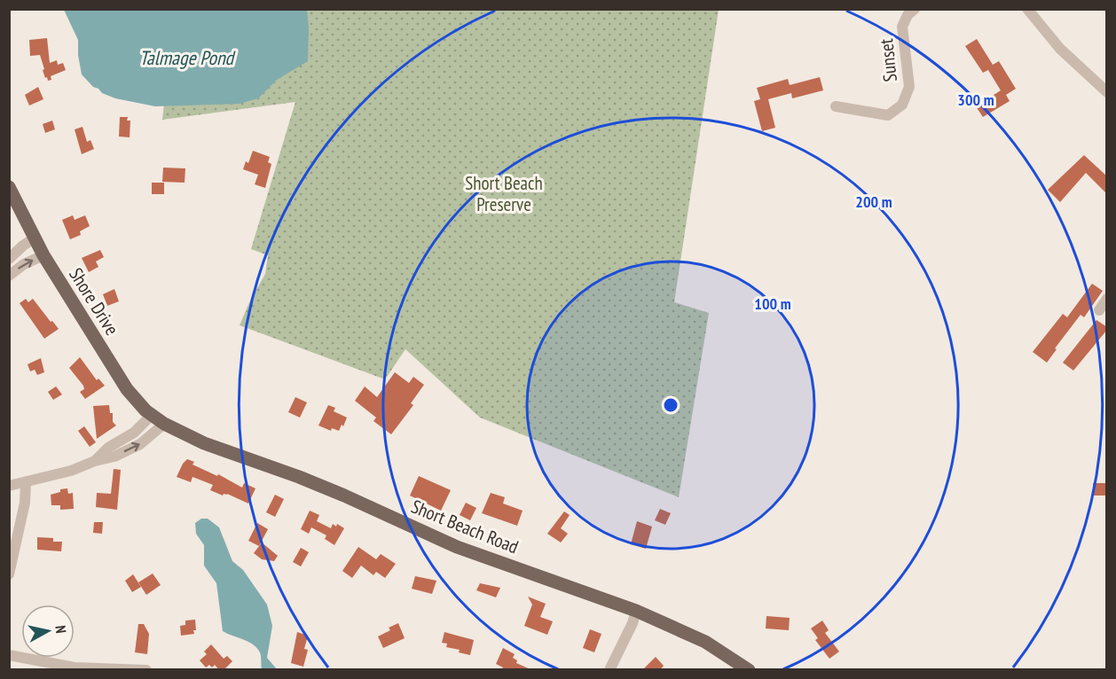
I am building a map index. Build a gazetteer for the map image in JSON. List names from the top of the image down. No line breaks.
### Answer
{"streets":{"main road":["Shore Drive","Short Beach Road"],"street":["Sunset"]},"crossings":[["Shore Drive","Short Beach Road"]],"water":["Talmage Pond"],"parks":["Short Beach Preserve"],"north":"right","rings":["300 m","200 m","100 m"]}
